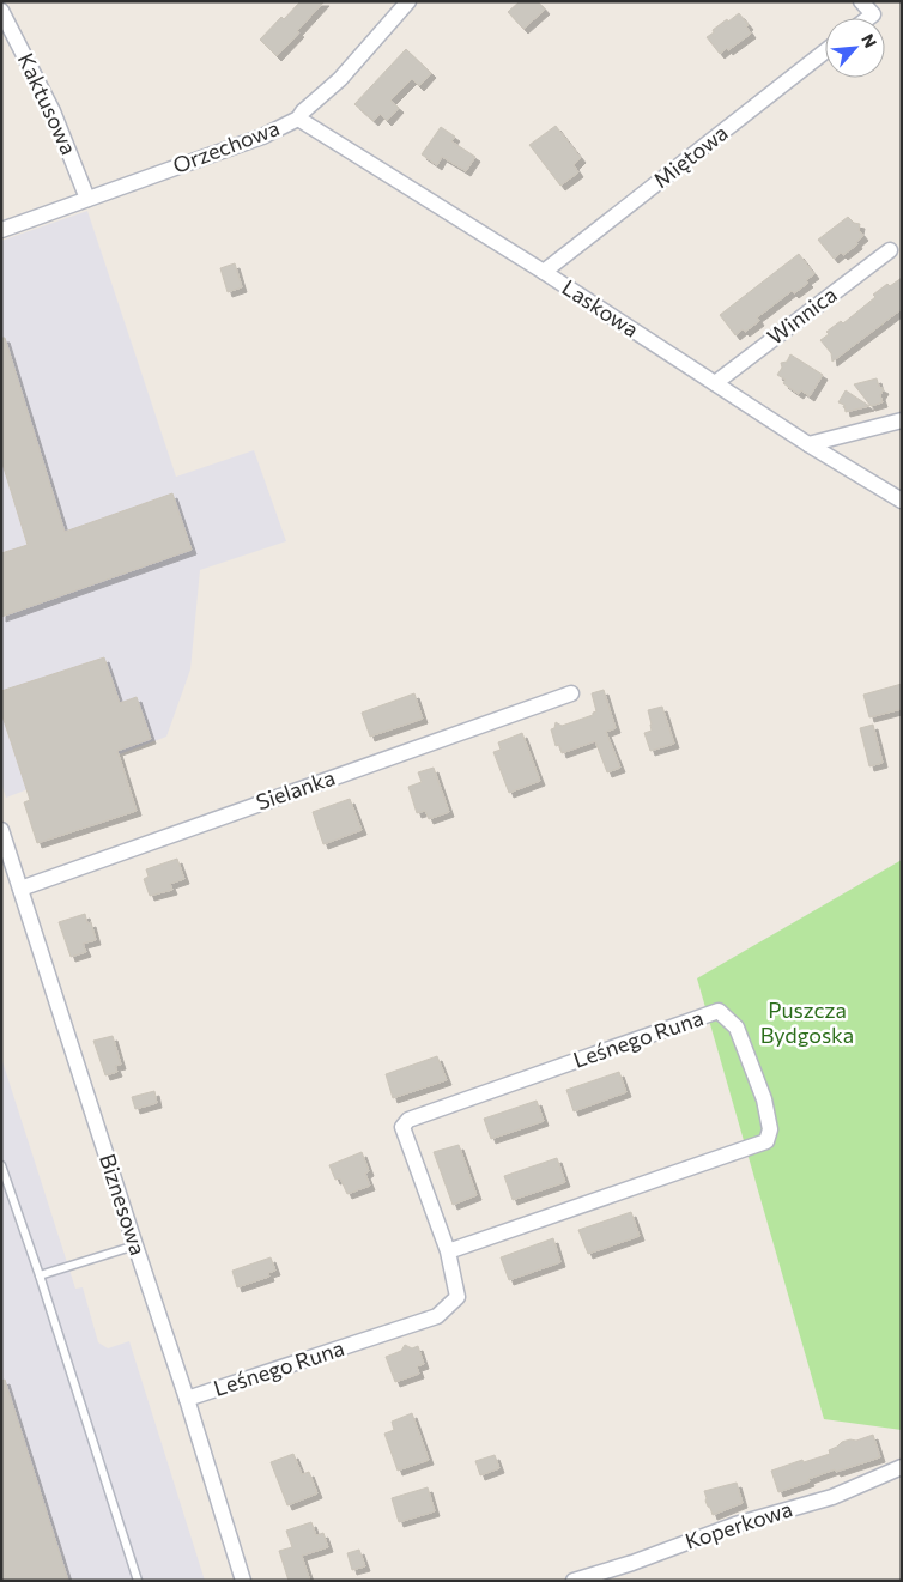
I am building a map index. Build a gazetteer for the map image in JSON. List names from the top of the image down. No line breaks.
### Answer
{"streets":{"street":["Kaktusowa","Orzechowa","Miętowa","Laskowa","Winnica","Sielanka","Leśnego Runa","Biznesowa","Koperkowa"]},"crossings":[["Kaktusowa","Orzechowa"],["Orzechowa","Laskowa"],["Miętowa","Laskowa"],["Laskowa","Winnica"],["Sielanka","Biznesowa"],["Leśnego Runa","Biznesowa"]],"parks":["Puszcza Bydgoska"],"north":"top right"}
